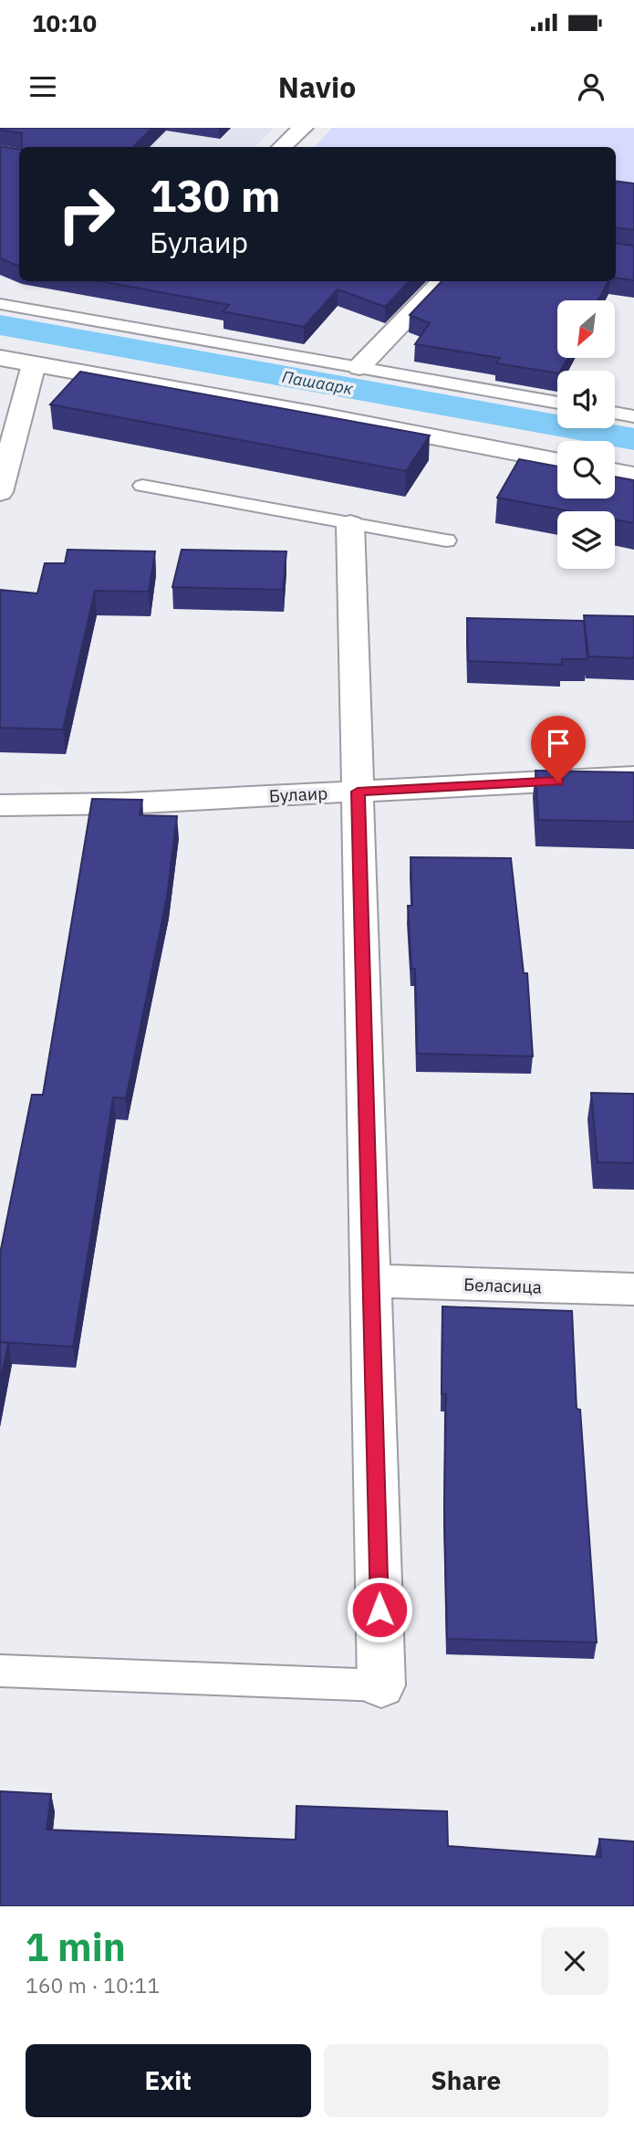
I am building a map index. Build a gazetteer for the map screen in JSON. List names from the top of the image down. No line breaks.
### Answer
{"streets":{"street":["Булаир","Беласица"]},"water":["Пашаарк"],"north":"bottom left","page":{"status":"10:10","header":"Navio","turn":["130 m","Булаир"],"heading":["1 min","160 m · 10:11"],"buttons":["Exit","Share"]}}
